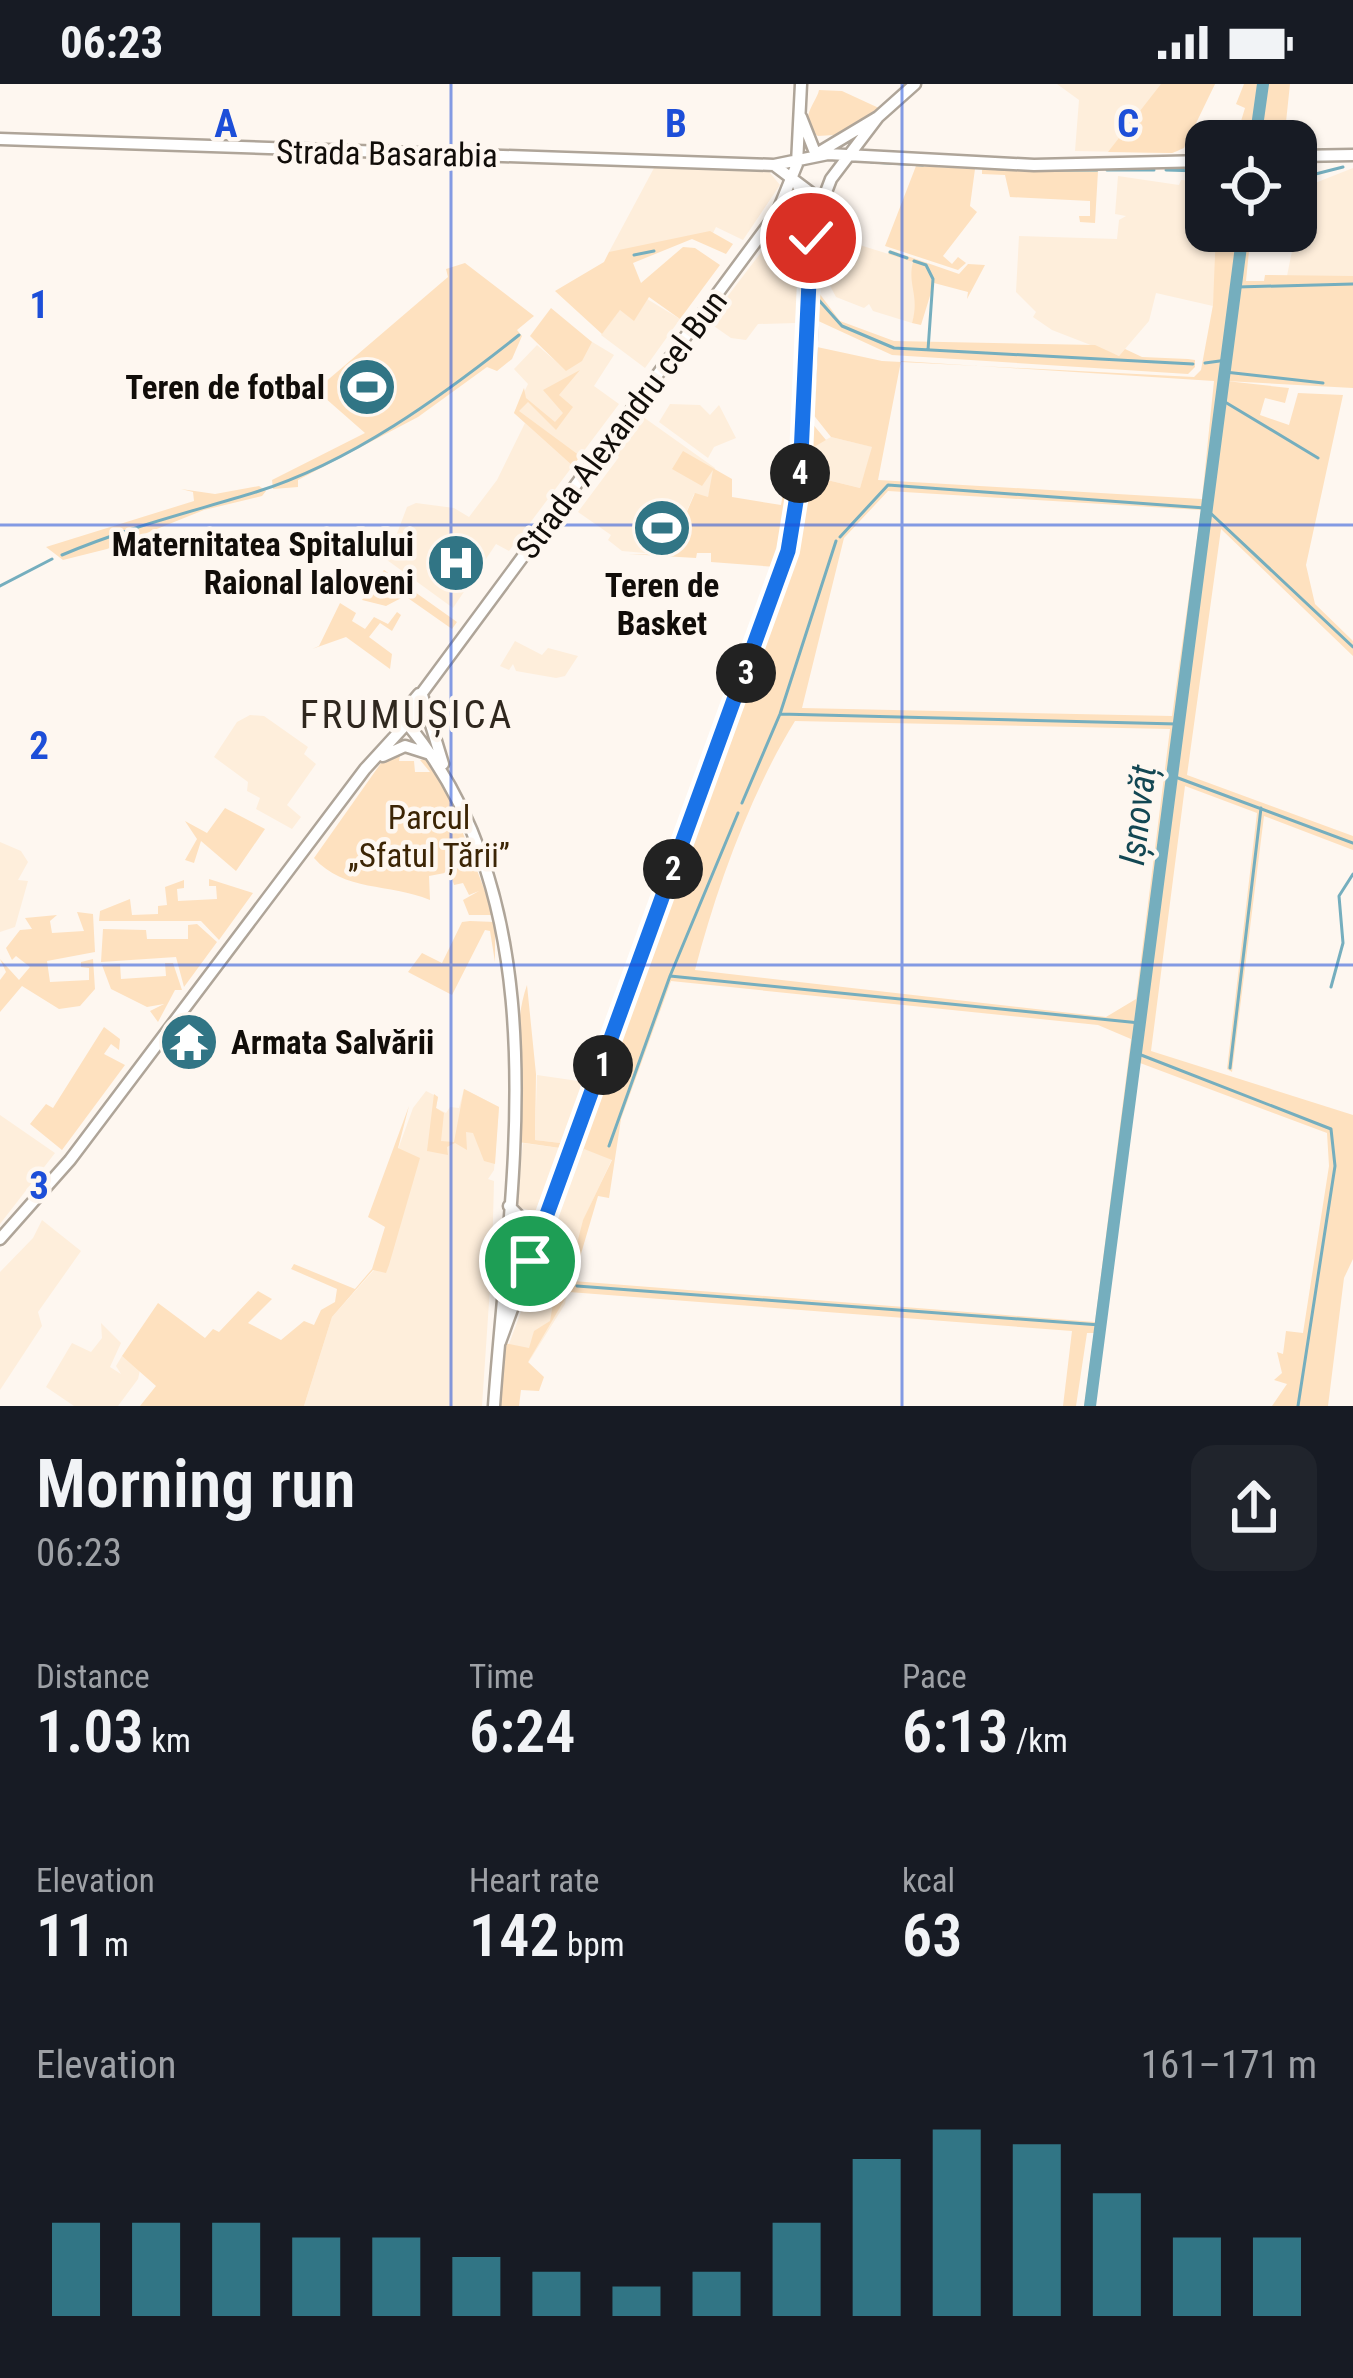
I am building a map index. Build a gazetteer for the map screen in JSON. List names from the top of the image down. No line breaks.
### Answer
{"streets":{"main road":["Strada Basarabia","Strada Alexandru cel Bun"]},"crossings":[["Strada Basarabia","Strada Alexandru cel Bun"]],"districts":["FRUMUȘICA"],"water":["Ișnovăț"],"parks":["Parcul „Sfatul Țării”"],"places":{"sports":["Teren de fotbal","Teren de Basket"],"hospital":["Maternitatea Spitalului Raional Ialoveni"],"temple":["Armata Salvării"]},"page":{"status":"06:23","pins":["4","3","2","1"],"heading":["Morning run","06:23"],"stats":[["Distance","1.03 km"],["Time","6:24"],["Pace","6:13 /km"],["Elevation","11 m"],["Heart rate","142 bpm"],["kcal","63"]],"chart":["Elevation","161–171 m"]},"grid":{"columns":["A","B","C"],"rows":["1","2","3"]}}
